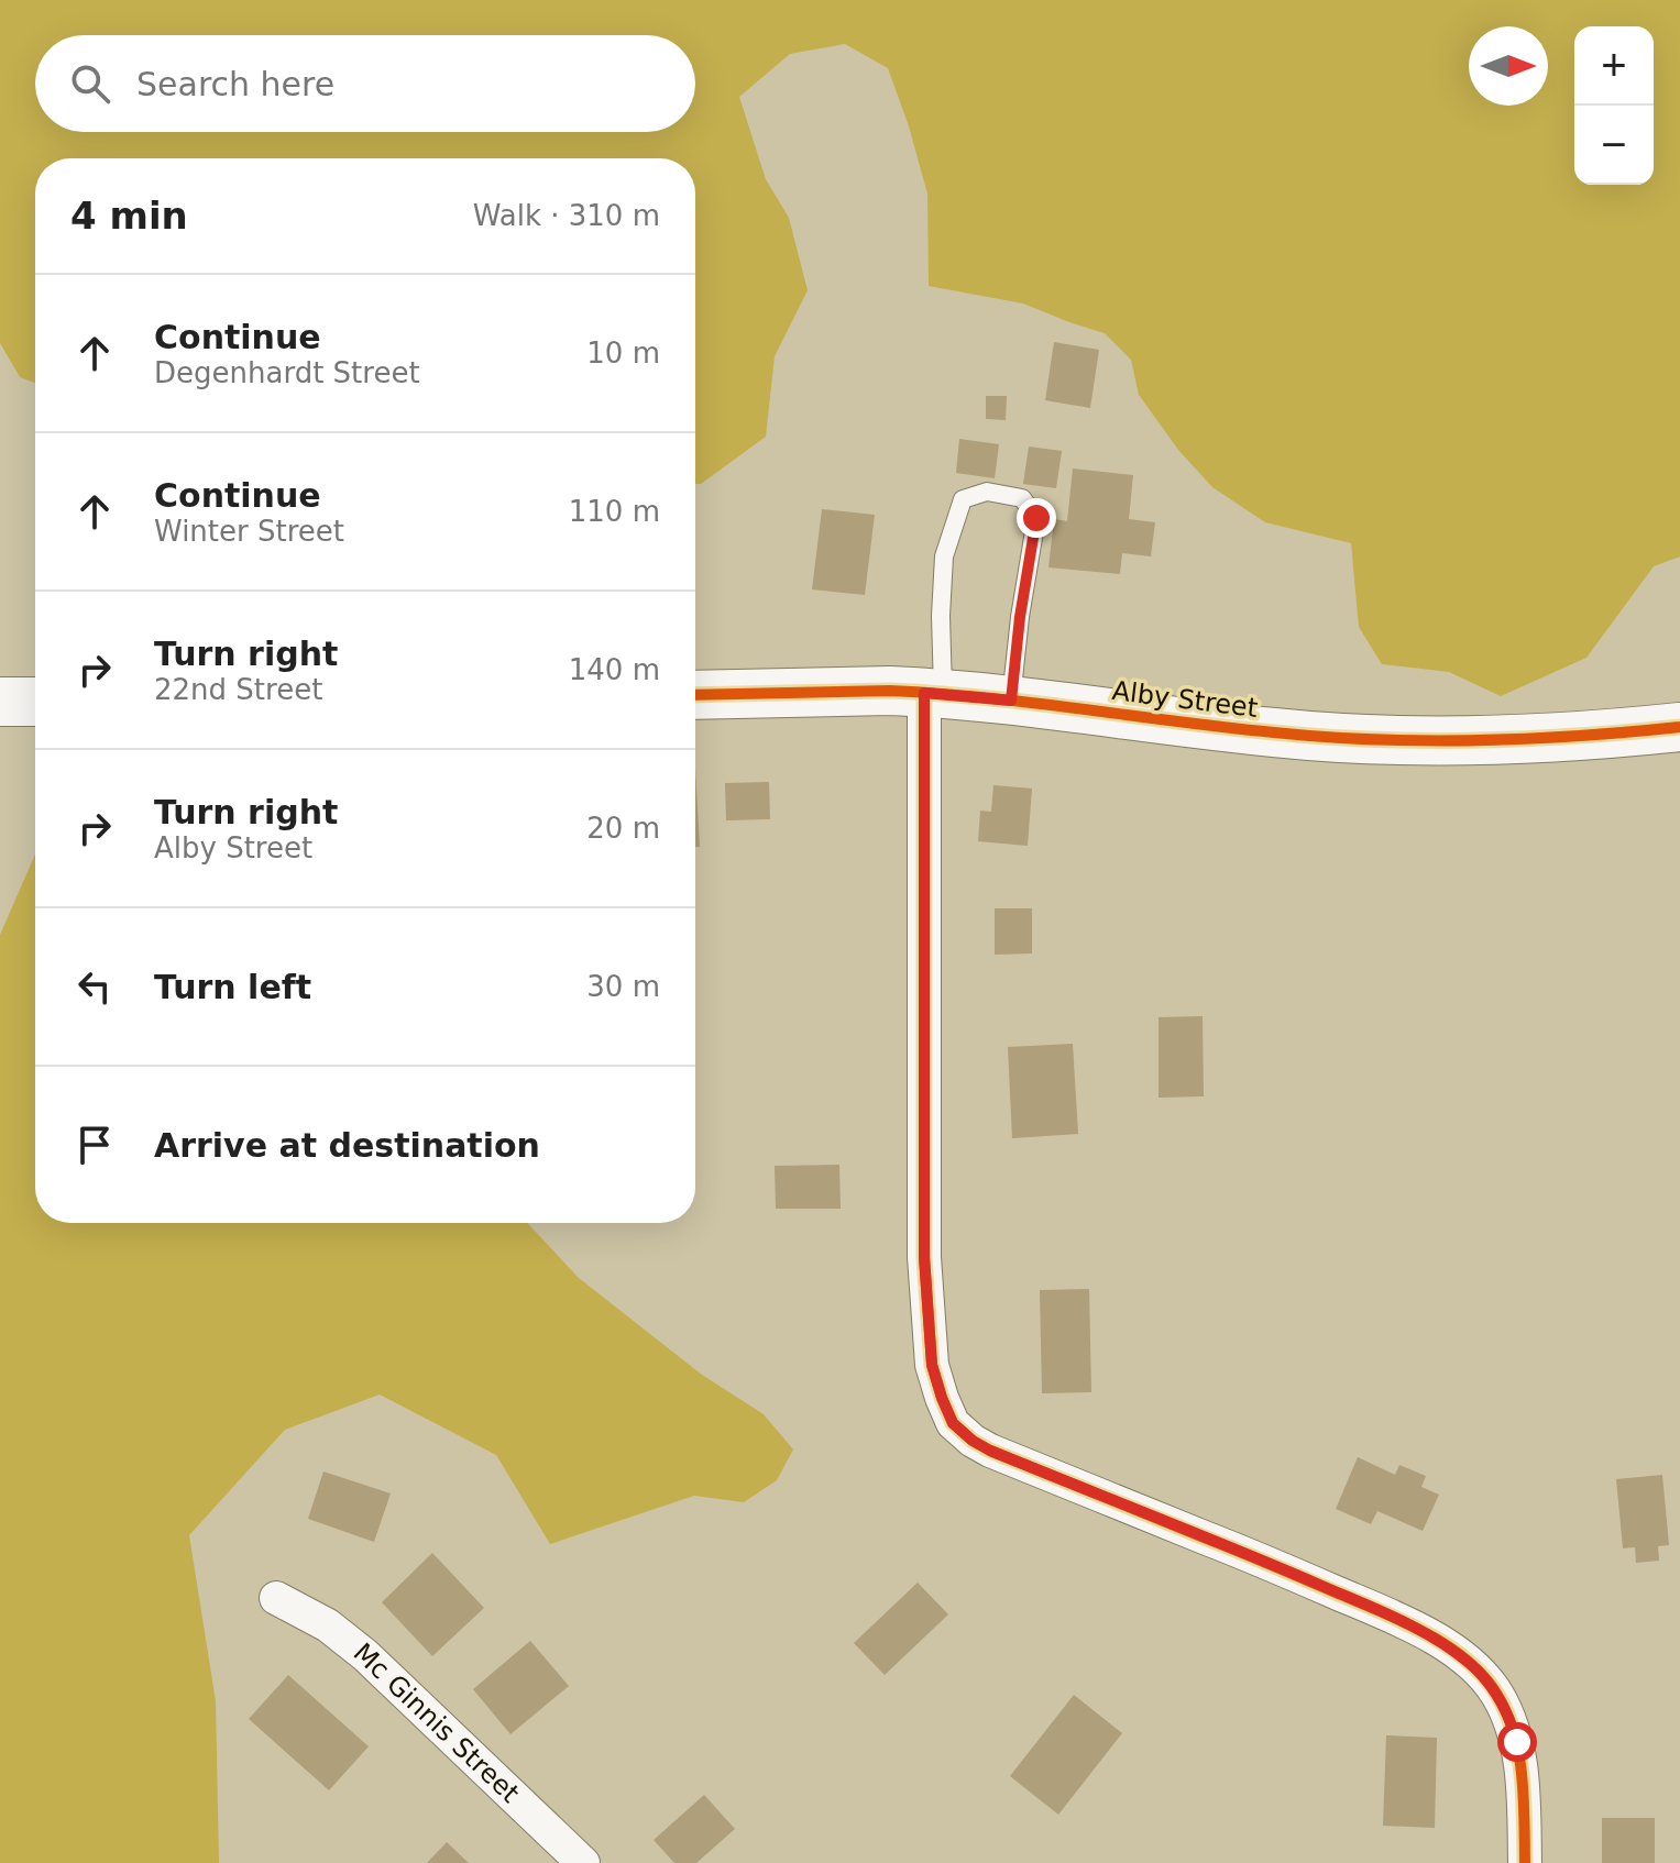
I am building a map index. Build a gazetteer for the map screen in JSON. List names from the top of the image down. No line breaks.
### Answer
{"streets":{"street":["Alby Street","Mc Ginnis Street"]},"north":"right","page":{"map_buttons":["+","−"],"search":"Search here","heading":["4 min","Walk · 310 m"],"list":[["Continue","Degenhardt Street","10 m"],["Continue","Winter Street","110 m"],["Turn right","22nd Street","140 m"],["Turn right","Alby Street","20 m"],["Turn left","30 m"],"Arrive at destination"]}}
